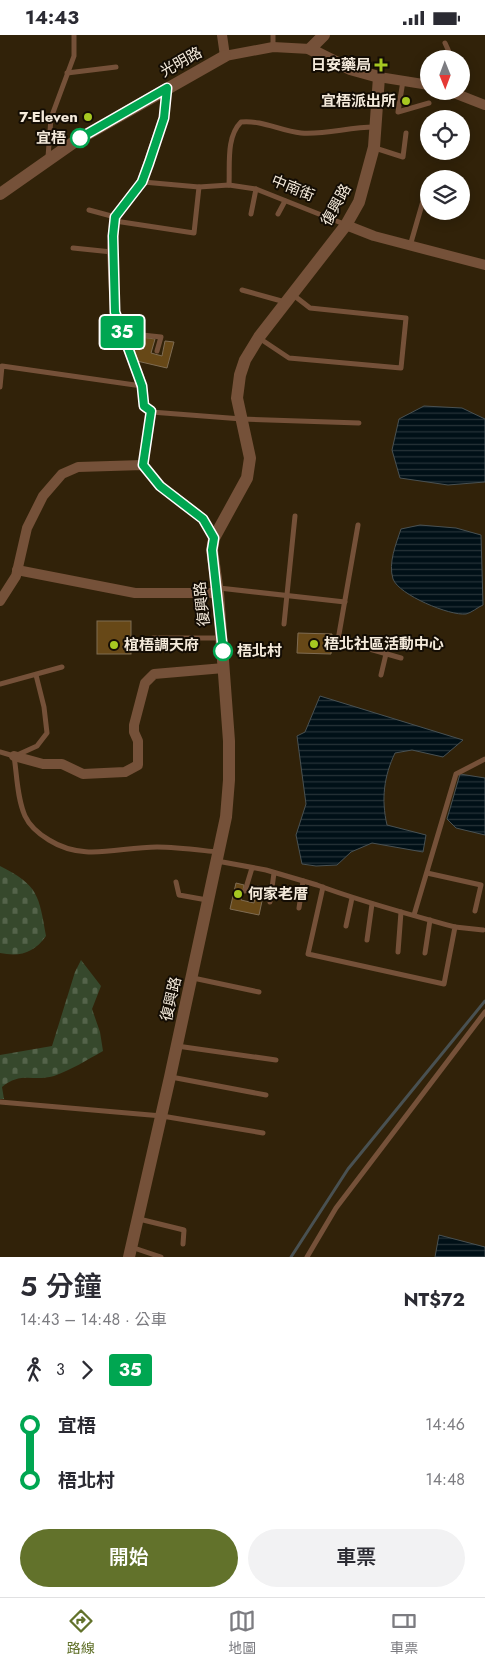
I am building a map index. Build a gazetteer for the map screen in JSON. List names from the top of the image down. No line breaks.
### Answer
{"streets":{"street":["光明路","中南街","復興路"]},"crossings":[["光明路","復興路"],["中南街","復興路"]],"places":{"health":["日安藥局"],"other":["宜梧派出所","7-Eleven","宜梧","梧北社區活動中心","椬梧調天府","梧北村","何家老厝"]},"lines":["bus line 35"],"north":"bottom","page":{"status":"14:43","on_map":"35","heading":["5 分鐘","14:43 – 14:48 · 公車","NT$72"],"legs":["3","35"],"list":[{"name":"宜梧","value":"14:46"},{"name":"梧北村","value":"14:48"}],"buttons":["開始","車票"],"tabs":["路線","地圖","車票"]}}
